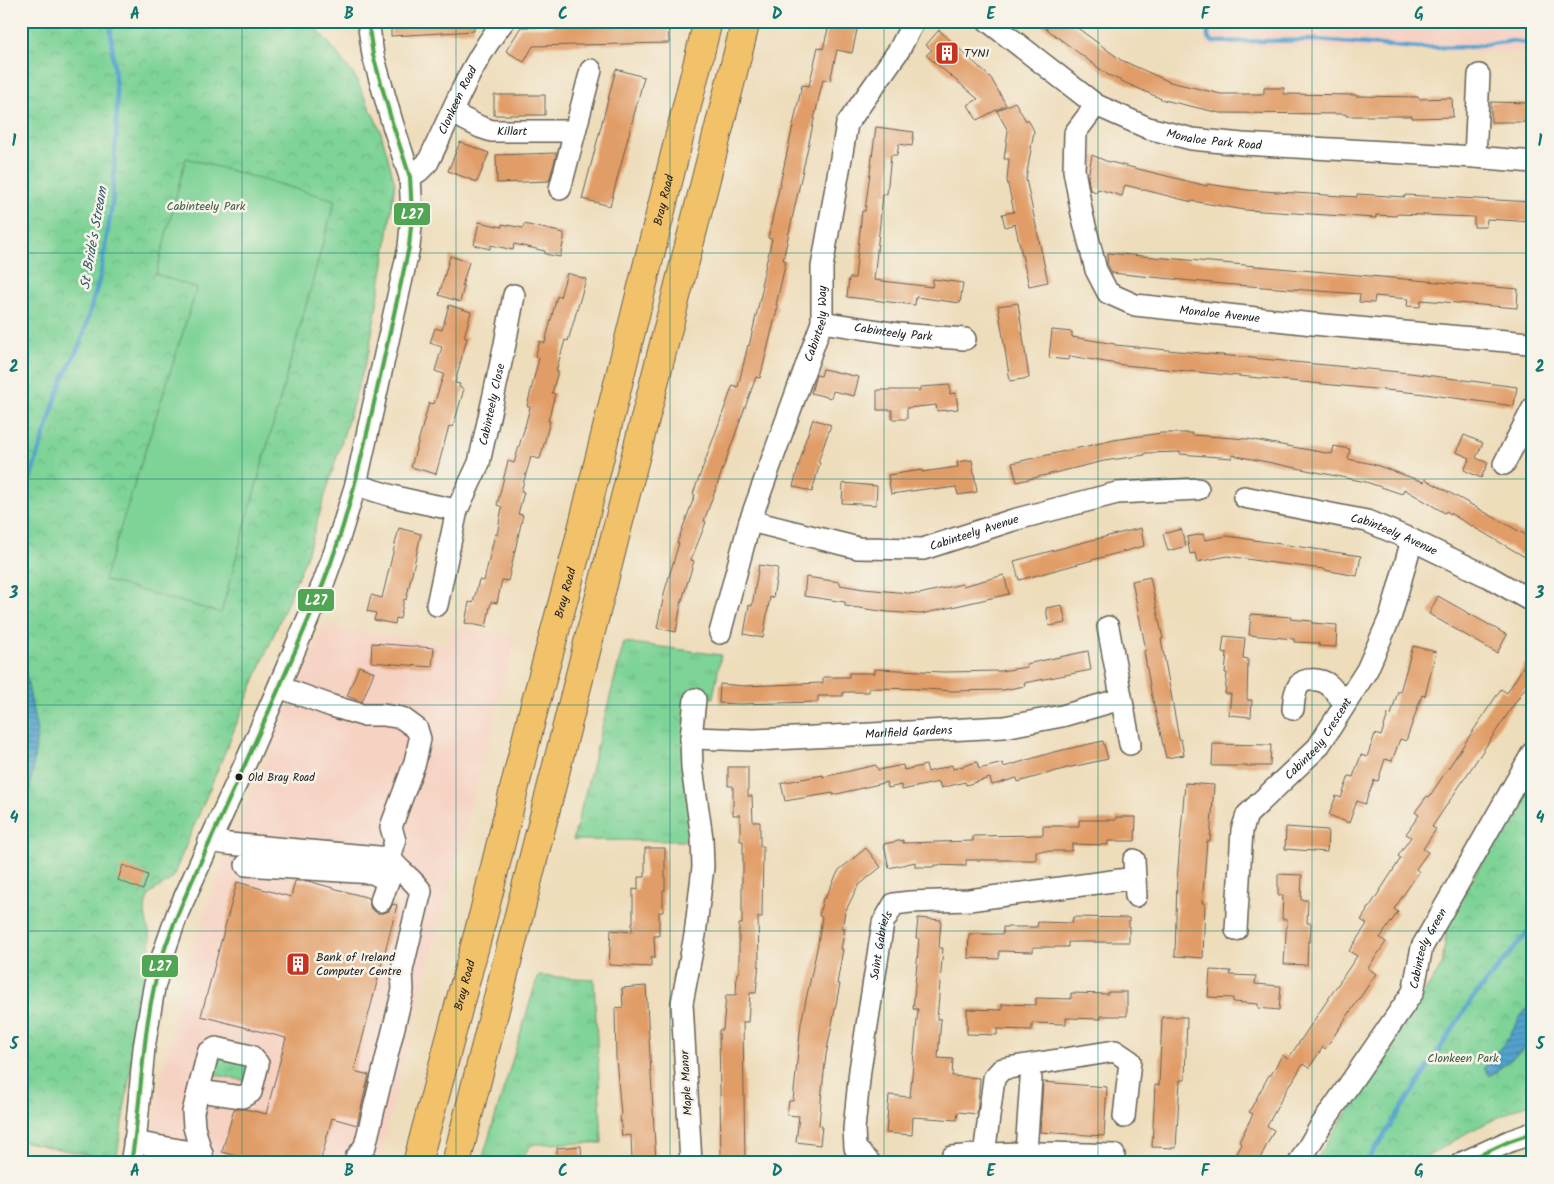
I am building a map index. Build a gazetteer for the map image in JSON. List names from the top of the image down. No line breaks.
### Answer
{"streets":{"highway":["Bray Road"],"street":["Clonkeen Road","Killart","Monaloe Park Road","Monaloe Avenue","Cabinteely Way","Cabinteely Park","Cabinteely Close","Cabinteely Avenue","Marlfield Gardens","Cabinteely Crescent","Saint Gabriels","Cabinteely Green","Maple Manor"]},"crossings":[["Clonkeen Road","Killart"],["Monaloe Park Road","Monaloe Avenue"],["Cabinteely Way","Cabinteely Park"],["Cabinteely Way","Cabinteely Avenue"],["Cabinteely Avenue","Cabinteely Crescent"],["Marlfield Gardens","Maple Manor"]],"water":["St Bride's Stream"],"parks":["Cabinteely Park","Clonkeen Park"],"places":{"building":["TYNI","Bank of Ireland Computer Centre"],"other":["Old Bray Road"]},"lines":["transit line L27"],"grid":{"columns":["A","B","C","D","E","F","G"],"rows":["1","2","3","4","5"]}}
